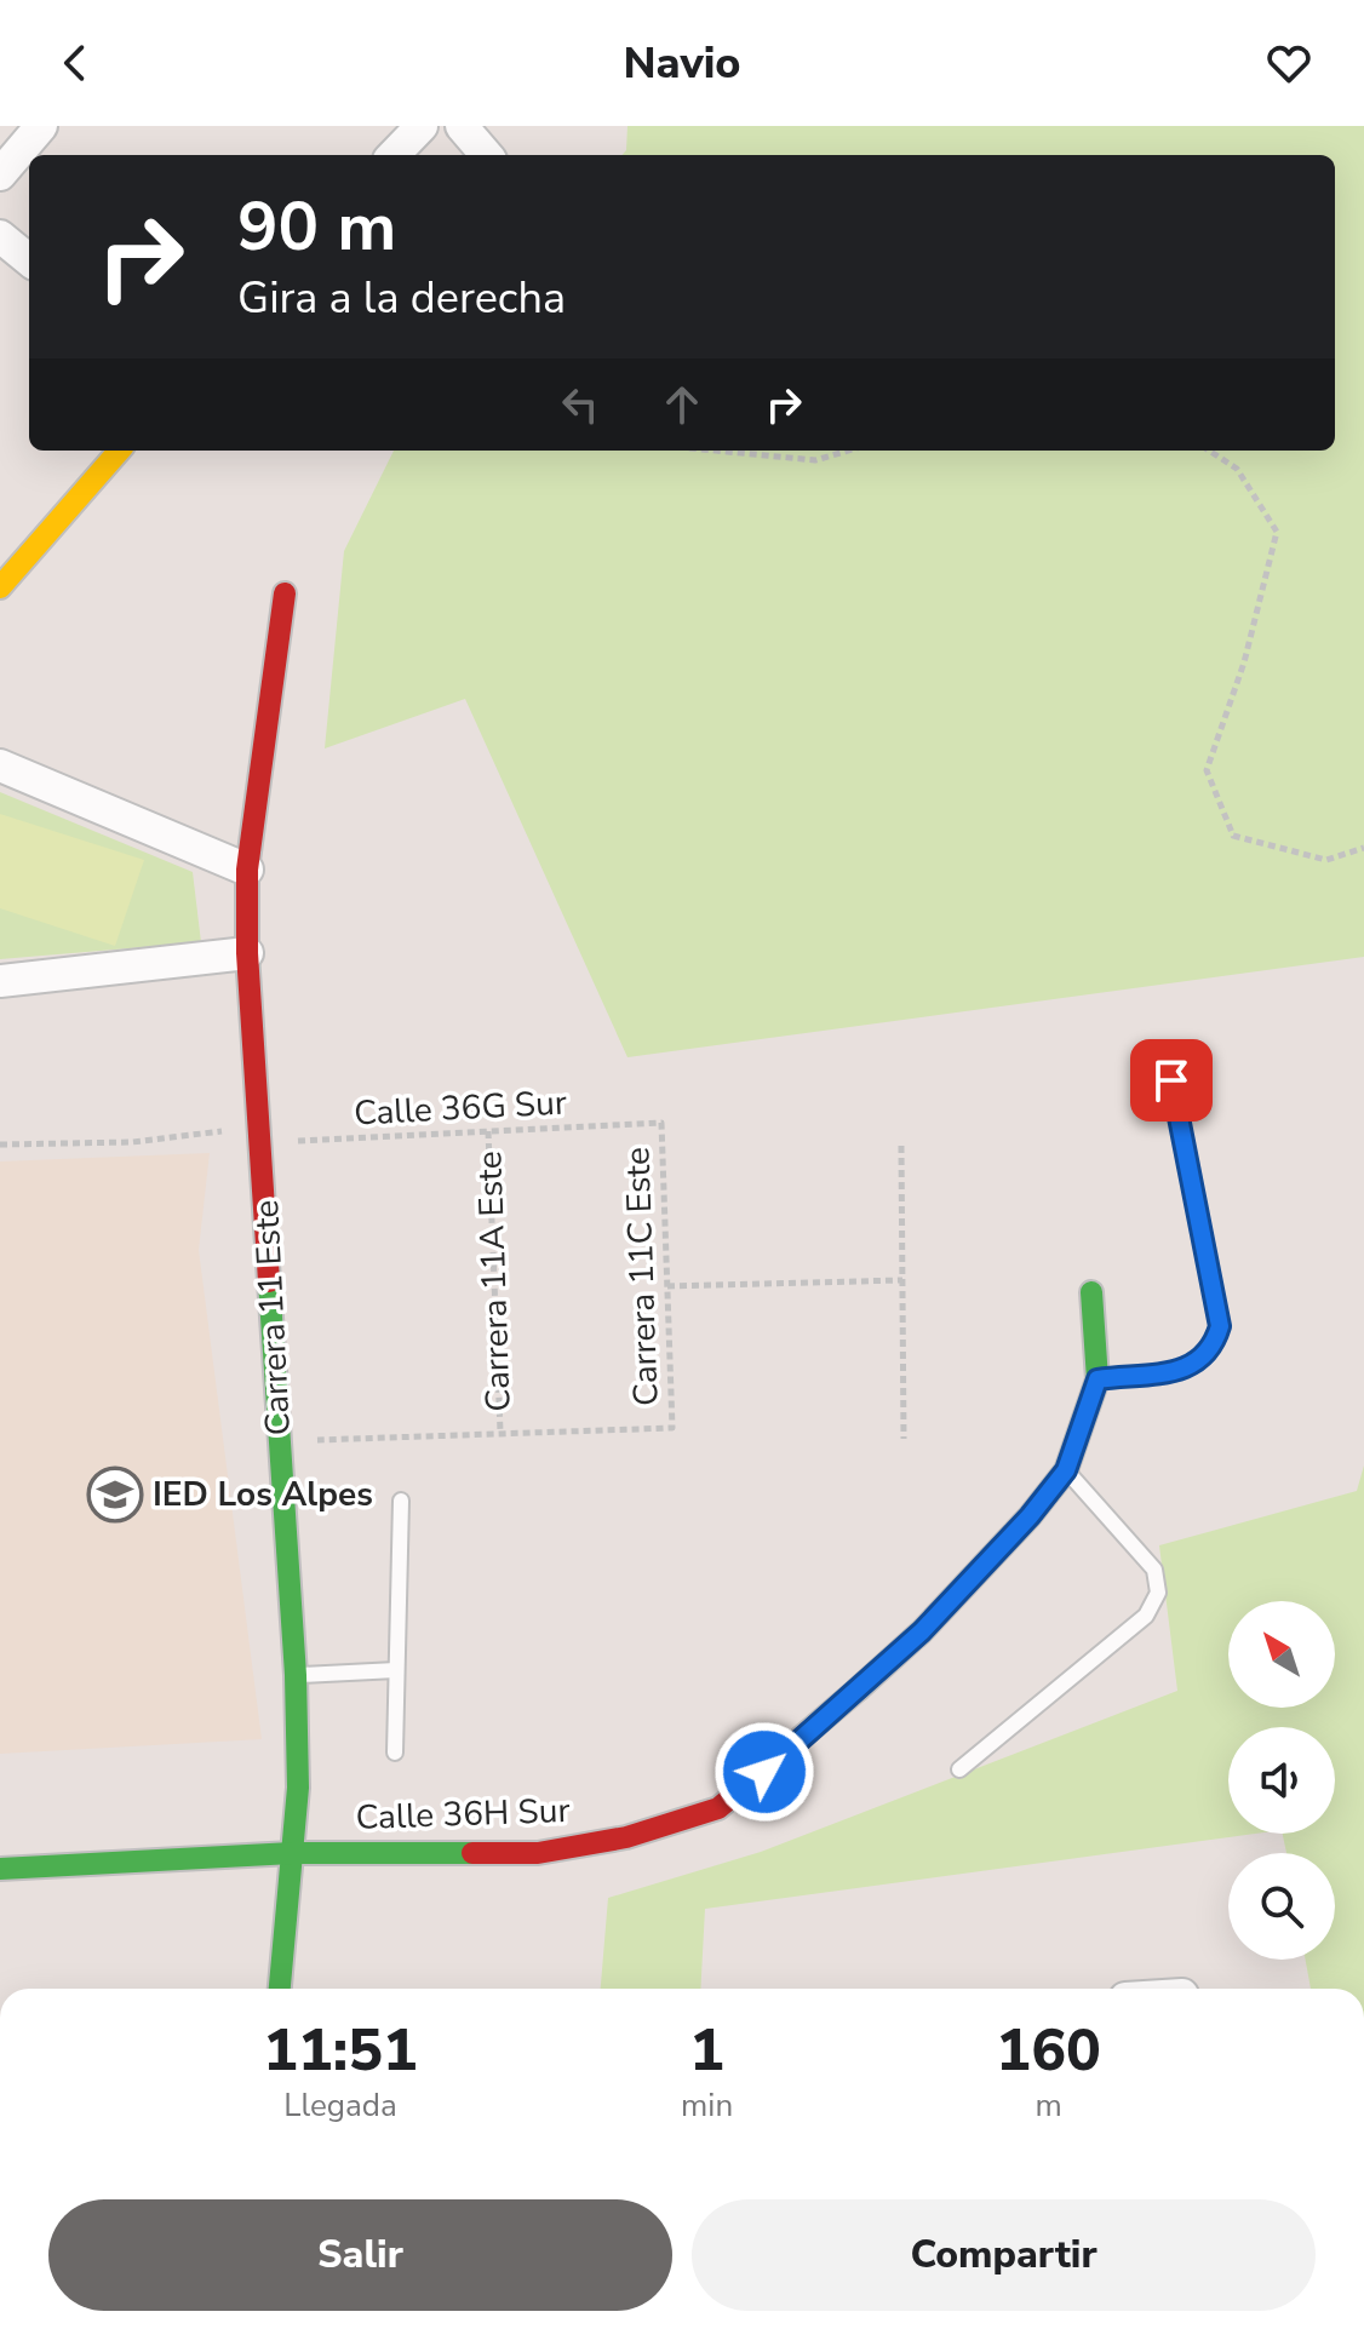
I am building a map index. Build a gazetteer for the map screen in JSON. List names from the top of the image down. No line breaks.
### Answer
{"streets":{"street":["Carrera 11 Este","Calle 36H Sur"],"path":["Calle 36G Sur","Carrera 11C Este","Carrera 11A Este"]},"crossings":[["Calle 36G Sur","Carrera 11C Este"],["Calle 36G Sur","Carrera 11A Este"],["Calle 36G Sur","Carrera 11 Este"],["Carrera 11C Este","Carrera 11A Este"],["Carrera 11 Este","Calle 36H Sur"]],"places":{"school or university":["IED Los Alpes"]},"north":"top left","page":{"header":"Navio","turn":["90 m","Gira a la derecha"],"eta":["11:51","Llegada","1","min","160","m"],"buttons":["Salir","Compartir"]}}
